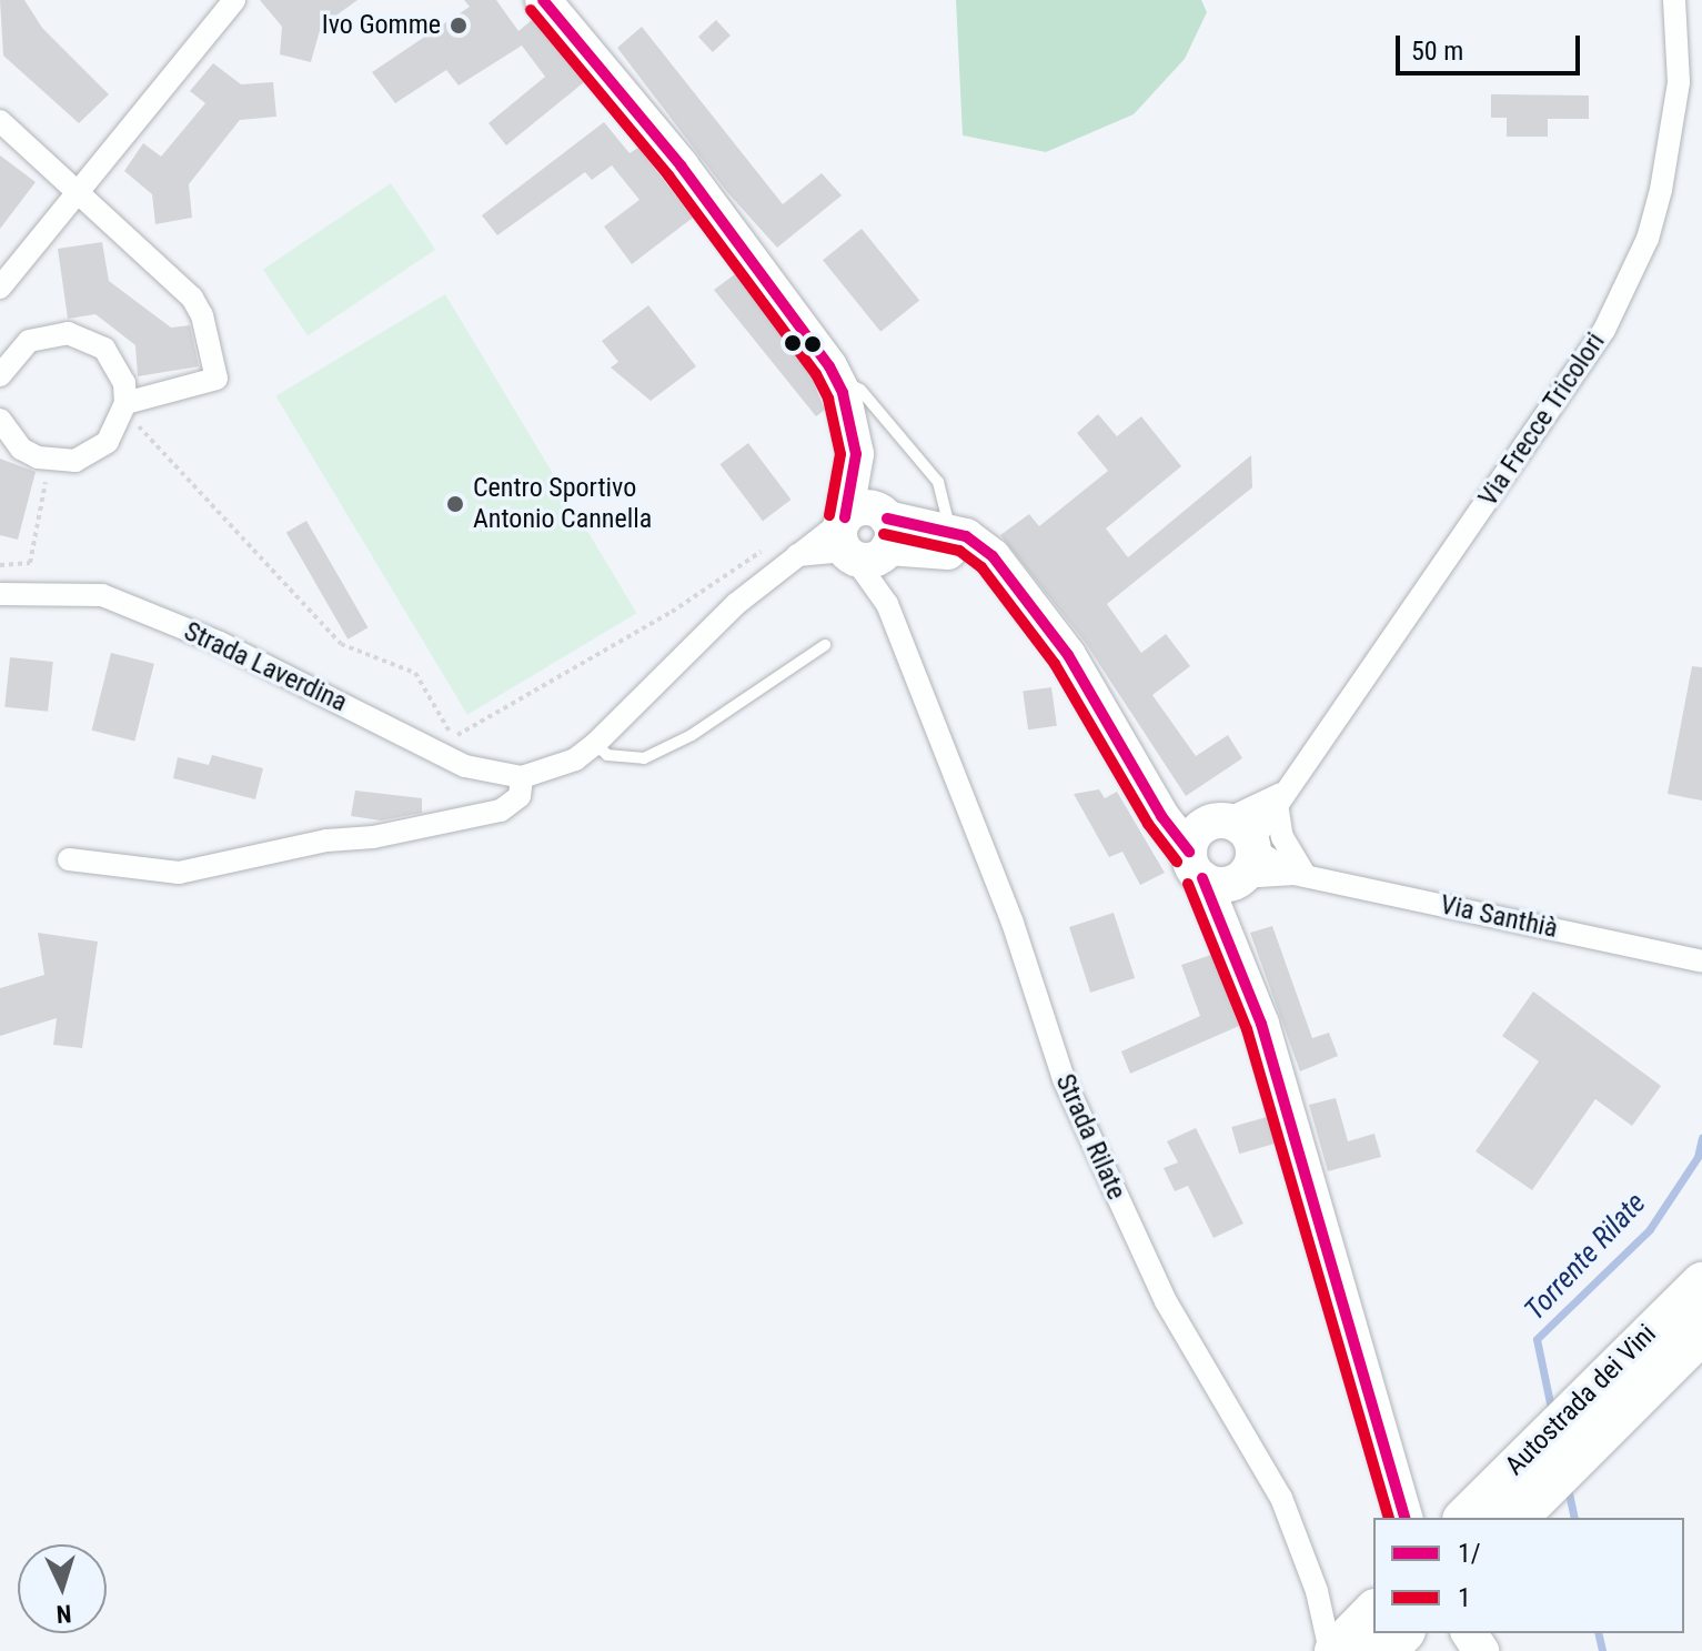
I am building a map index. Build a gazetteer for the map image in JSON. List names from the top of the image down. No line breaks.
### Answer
{"streets":{"highway":["Autostrada dei Vini"],"street":["Via Frecce Tricolori","Strada Laverdina","Via Santhià","Strada Rilate"]},"crossings":[["Via Frecce Tricolori","Via Santhià"],["Strada Laverdina","Strada Rilate"]],"water":["Torrente Rilate"],"places":["Ivo Gomme","Centro Sportivo Antonio Cannella"],"lines":["transit line 1/","transit line 1"],"legend":["1/","1"],"scale_bar":"50 m","north":"bottom"}
